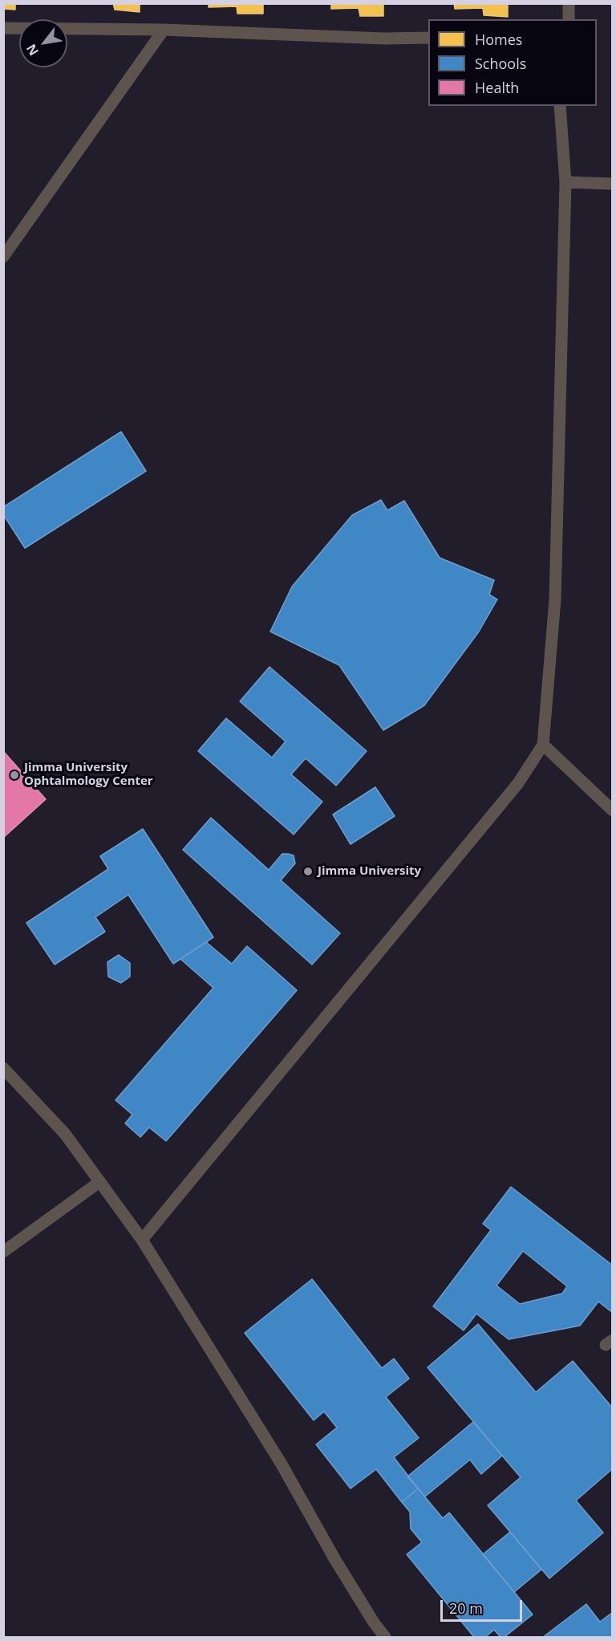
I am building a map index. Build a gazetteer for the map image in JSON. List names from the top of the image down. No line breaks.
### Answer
{"places":["Jimma University Ophtalmology Center","Jimma University"],"legend":["Homes","Schools","Health"],"scale_bar":"20 m","north":"bottom left"}
